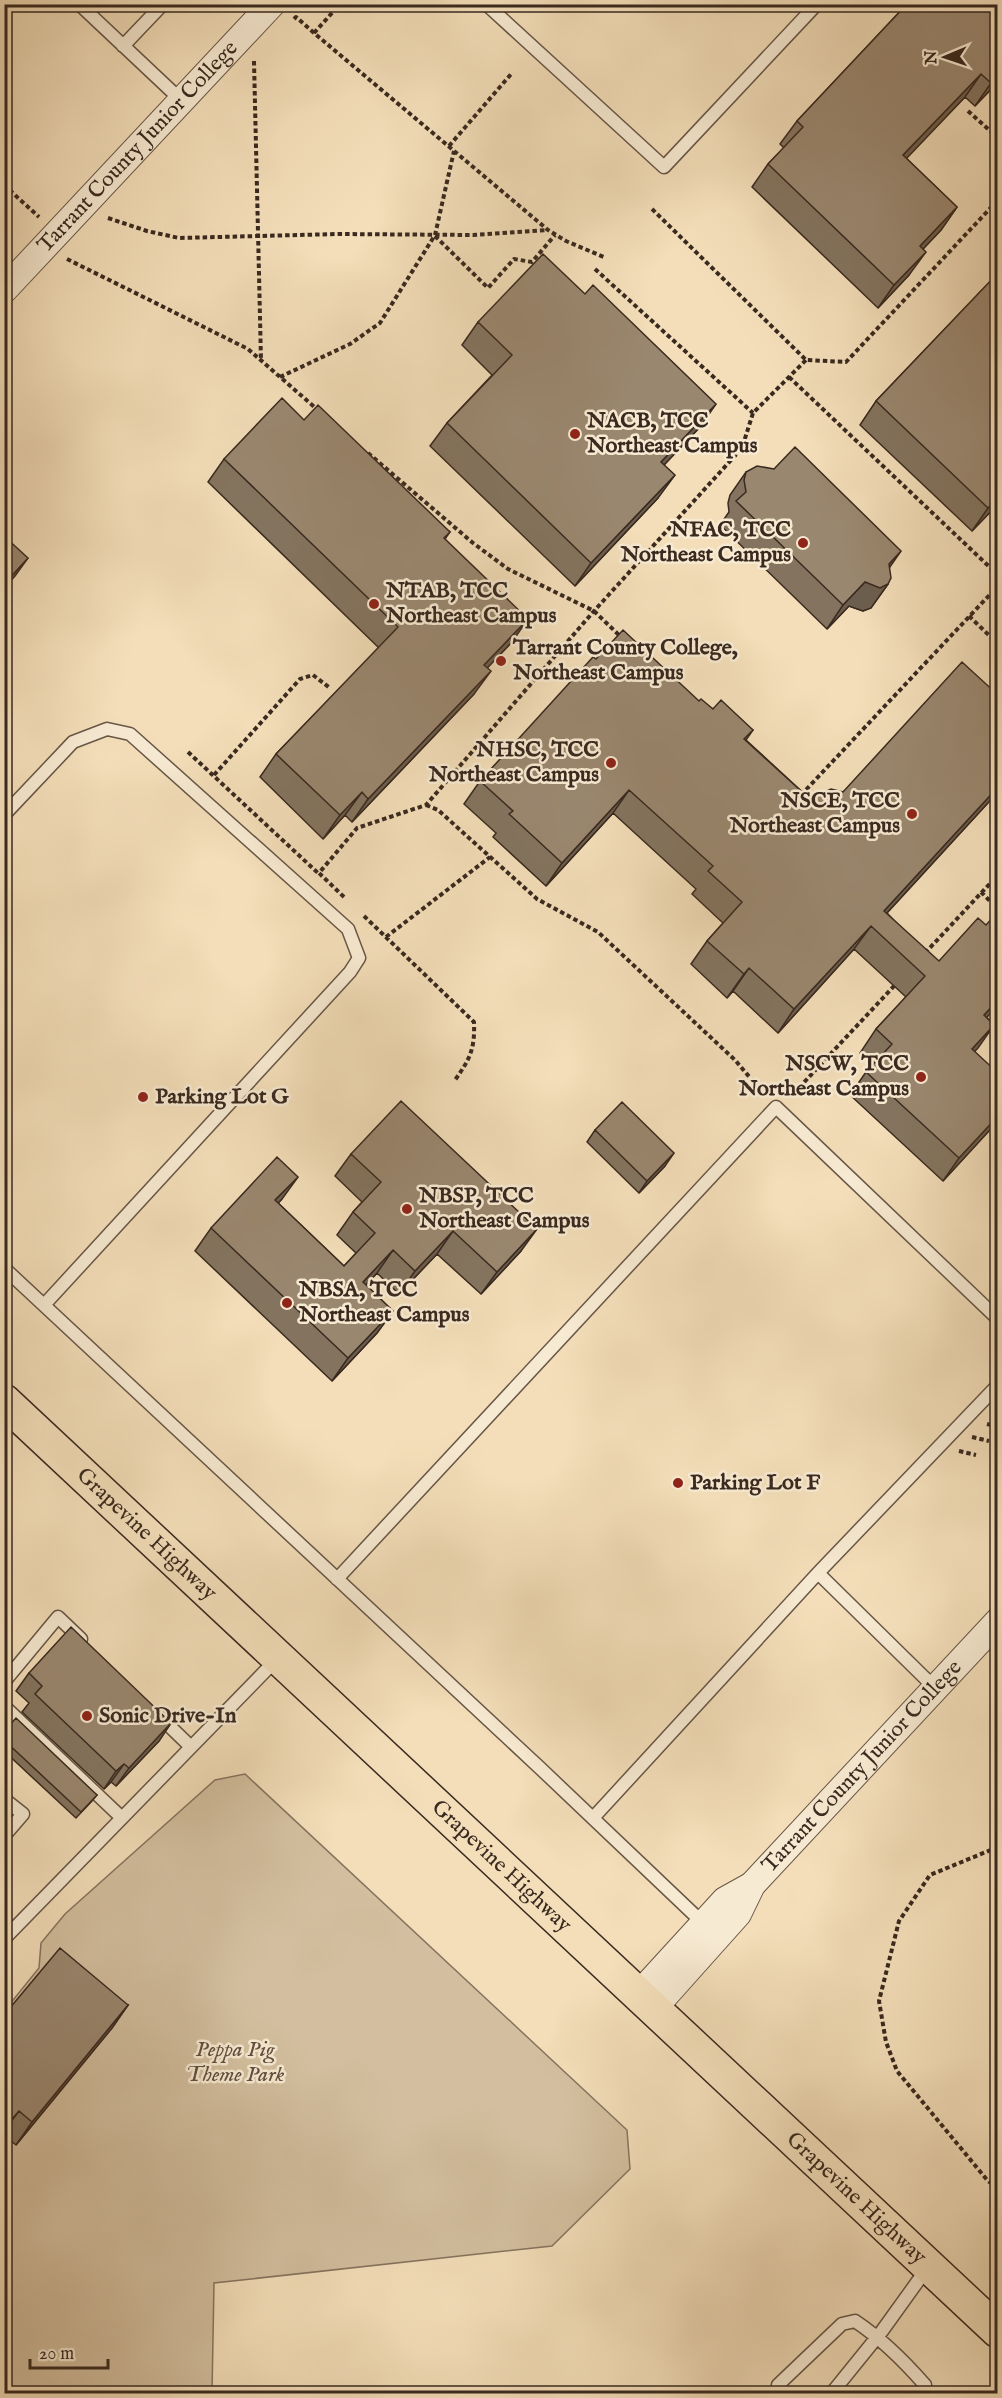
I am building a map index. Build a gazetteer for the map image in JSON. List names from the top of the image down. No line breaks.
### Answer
{"streets":{"main road":["Grapevine Highway"],"street":["Tarrant County Junior College"]},"crossings":[["Tarrant County Junior College","Grapevine Highway"]],"parks":["Peppa Pig Theme Park"],"places":["NACB, TCC Northeast Campus","NFAC, TCC Northeast Campus","NTAB, TCC Northeast Campus","Tarrant County College, Northeast Campus","NHSC, TCC Northeast Campus","NSCE, TCC Northeast Campus","NSCW, TCC Northeast Campus","Parking Lot G","NBSP, TCC Northeast Campus","NBSA, TCC Northeast Campus","Parking Lot F","Sonic Drive-In"],"scale_bar":"20 m","north":"left"}
